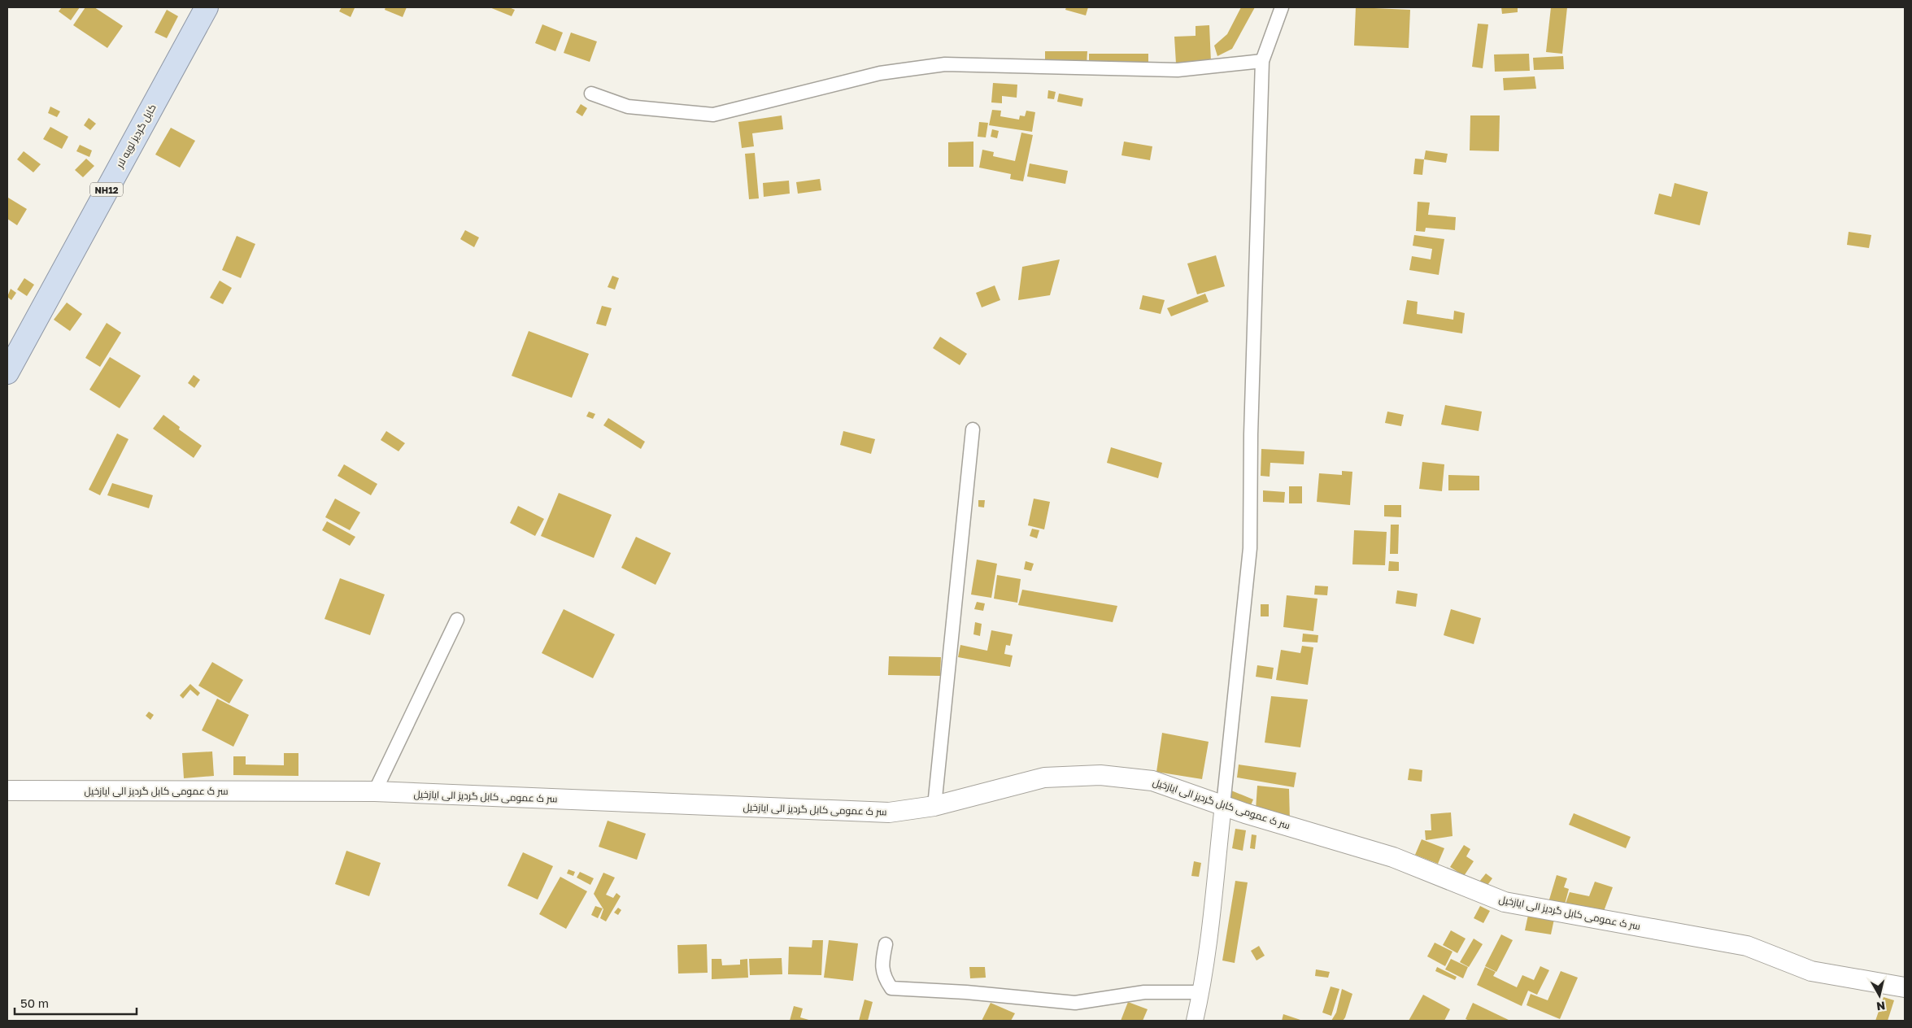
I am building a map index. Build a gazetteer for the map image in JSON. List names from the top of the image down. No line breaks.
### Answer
{"streets":{"highway":["کابل گردیز لویه لار","NH12"],"main road":["سر ک عمومی کابل گردیز الی ایازخیل"]},"scale_bar":"50 m","north":"bottom"}
